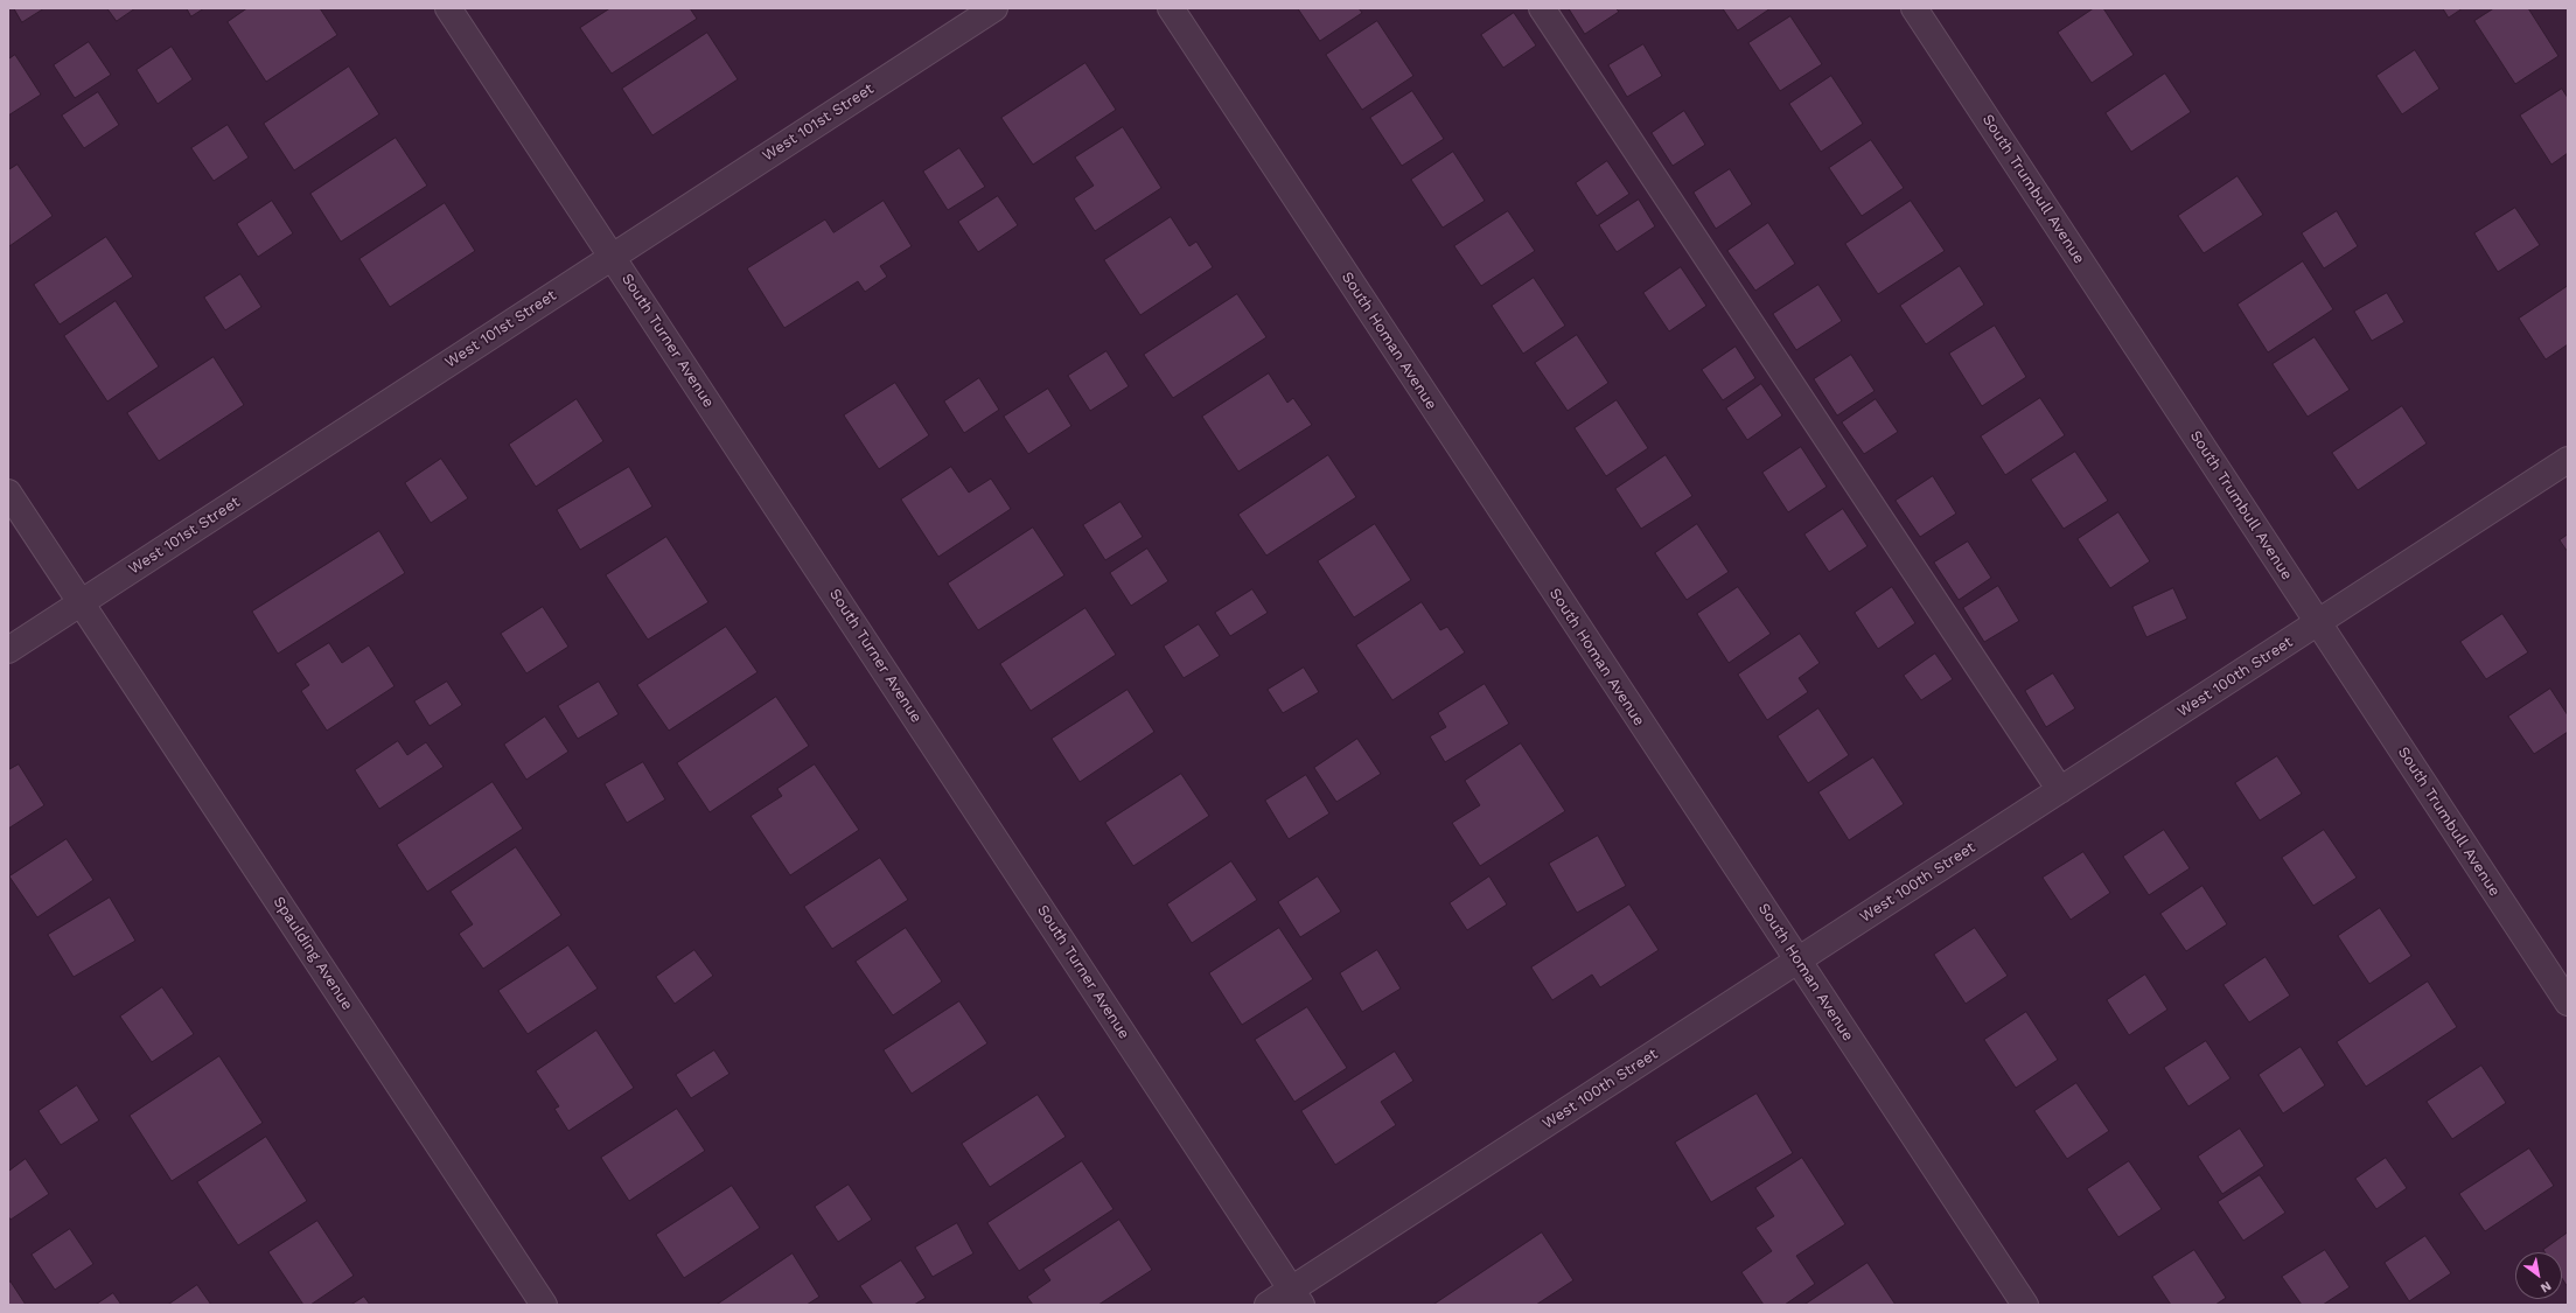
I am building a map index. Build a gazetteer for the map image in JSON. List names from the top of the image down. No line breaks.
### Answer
{"streets":{"street":["West 101st Street","South Trumbull Avenue","South Turner Avenue","South Homan Avenue","West 100th Street","Spaulding Avenue"]},"crossings":[["West 101st Street","South Turner Avenue"],["West 101st Street","Spaulding Avenue"],["South Trumbull Avenue","West 100th Street"],["South Turner Avenue","West 100th Street"],["South Homan Avenue","West 100th Street"]],"north":"bottom right"}
